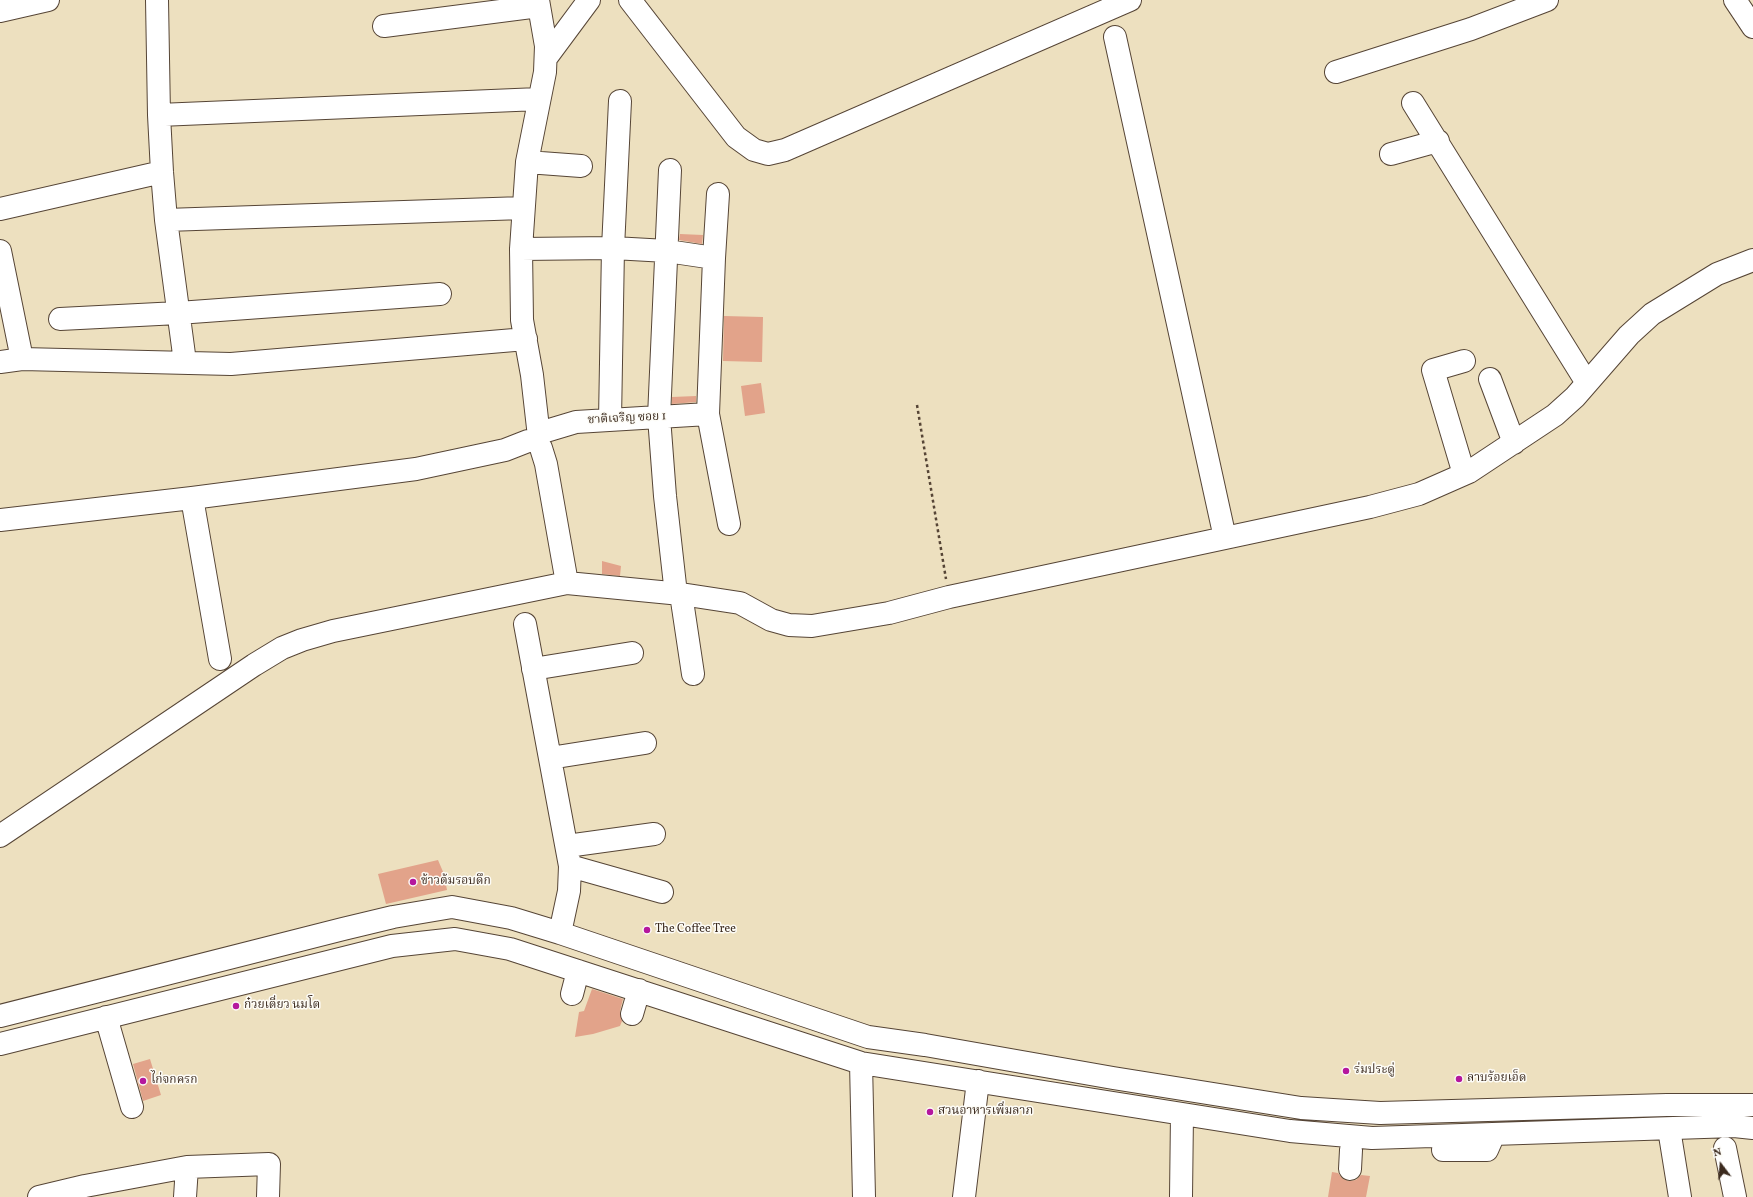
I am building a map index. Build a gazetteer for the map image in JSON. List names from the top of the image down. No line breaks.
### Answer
{"streets":{"street":["ชาติเจริญ ซอย 1"]},"places":["ข้าวต้มรอบดึก","The Coffee Tree","ก๋วยเตี่ยว นมโต","ร่มประดู่","ลาบร้อยเอ็ด","ไก่จกครก","สวนอาหารเพิ่มลาภ"],"north":"top"}
